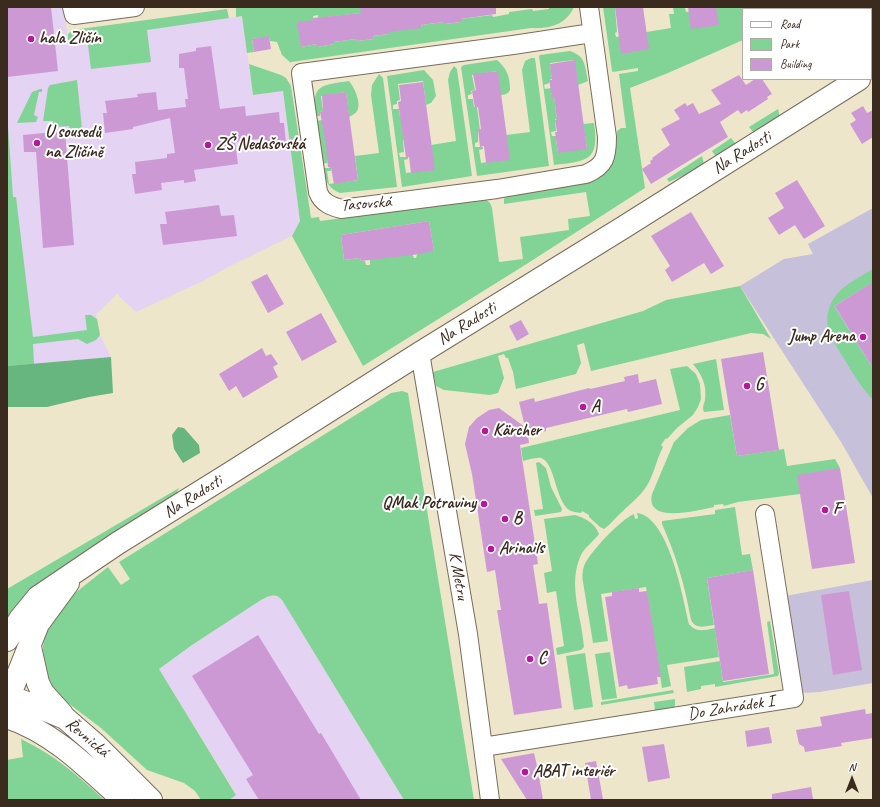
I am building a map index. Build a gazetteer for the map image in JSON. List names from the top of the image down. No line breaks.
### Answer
{"streets":{"main road":["Na Radosti","Řevnická"],"street":["Tasovská","K Metru","Do Zahrádek I"]},"crossings":[["Na Radosti","K Metru"],["Na Radosti","Řevnická"],["K Metru","Do Zahrádek I"]],"places":["hala Zličín","U sousedů na Zličíně","ZŠ Nedašovská","Jump Arena","G","A","Kärcher","QMak Potraviny","F","B","Arinails","C","ABAT interiér"],"legend":["Road","Park","Building"],"north":"top"}
